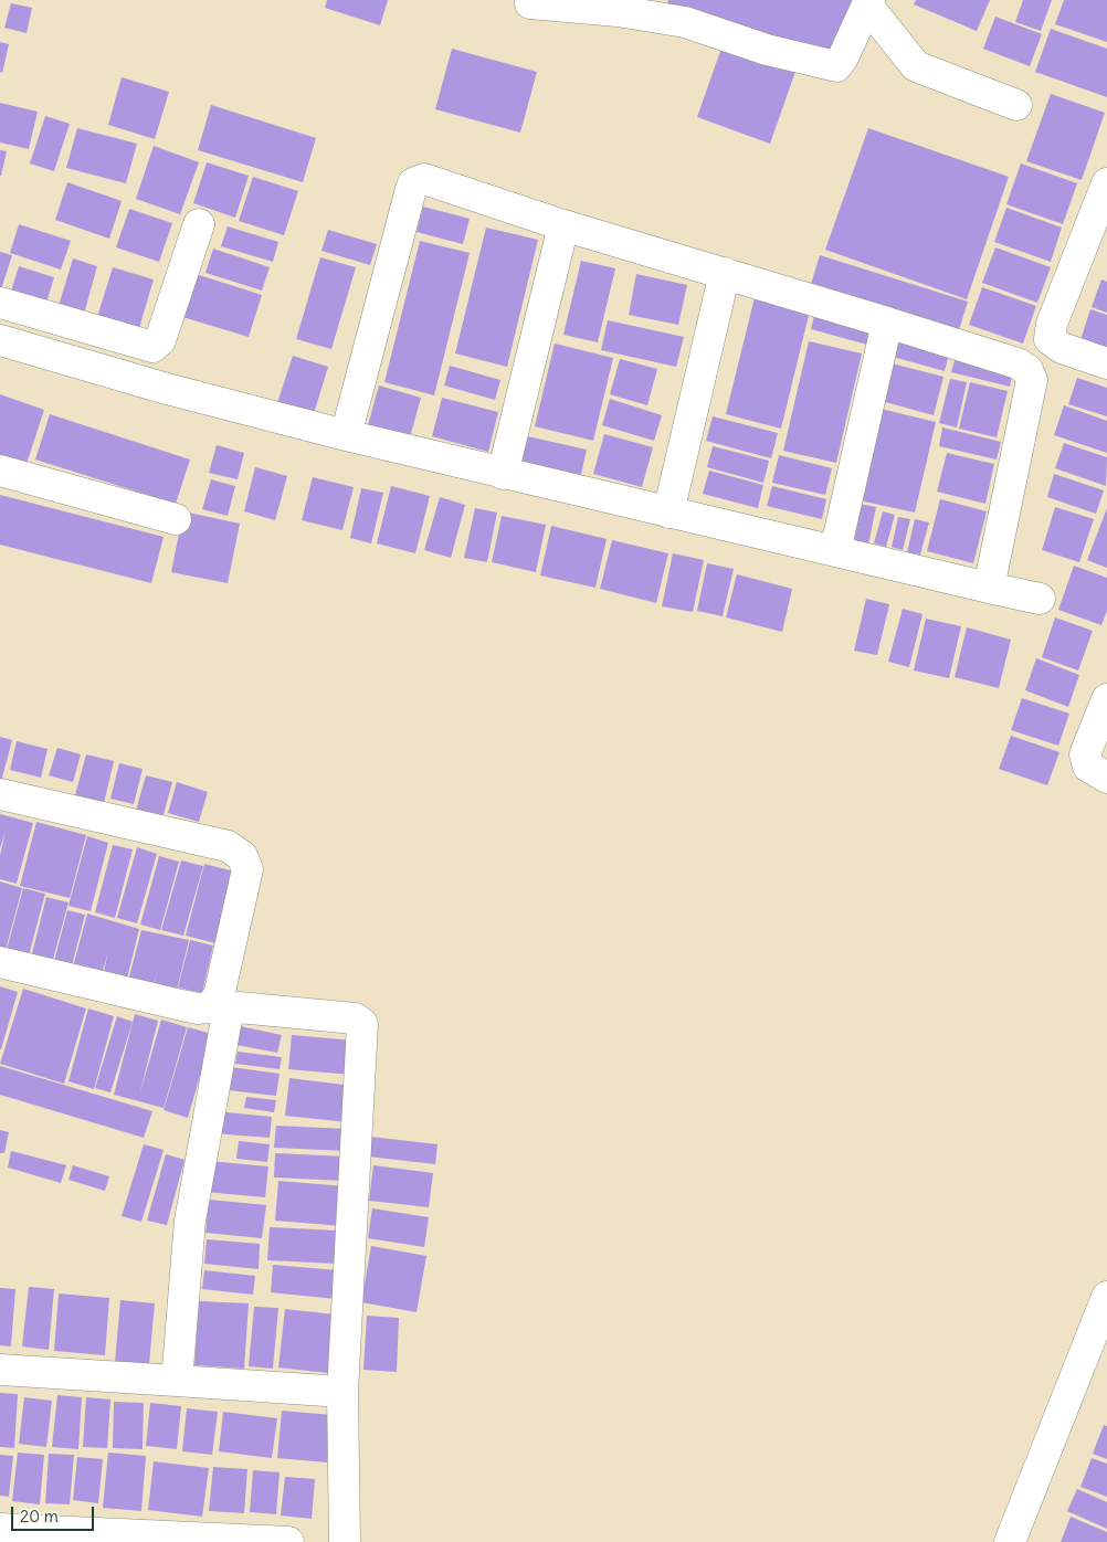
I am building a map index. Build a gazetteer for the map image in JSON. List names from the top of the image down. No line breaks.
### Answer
{"scale_bar":"20 m"}
